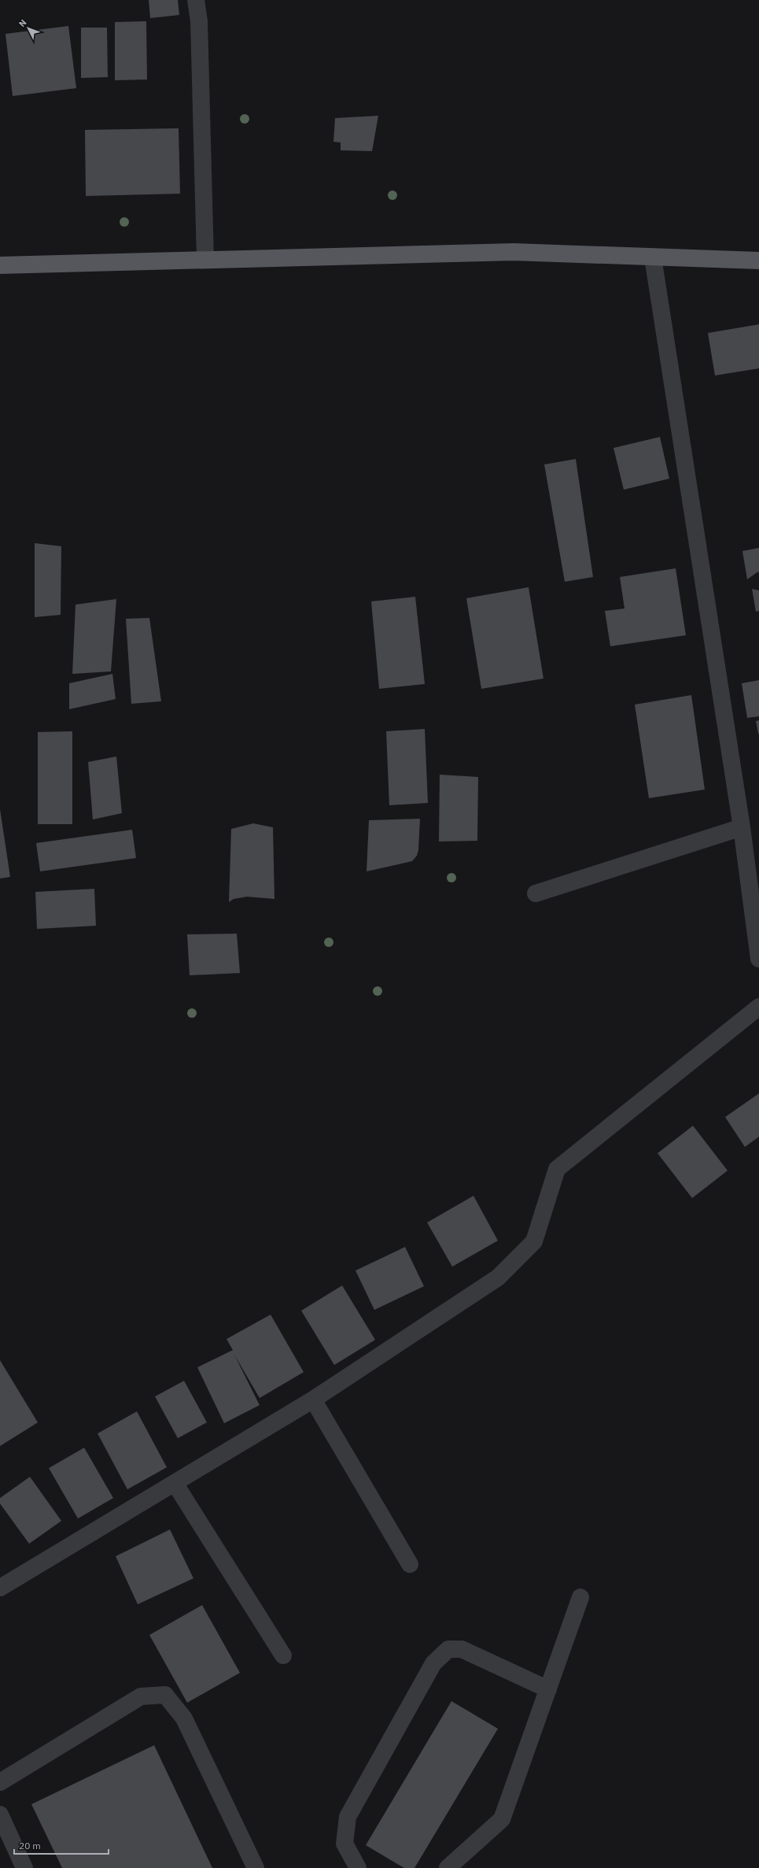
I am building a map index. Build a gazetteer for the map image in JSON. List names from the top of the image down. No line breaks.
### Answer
{"scale_bar":"20 m","north":"top left"}
